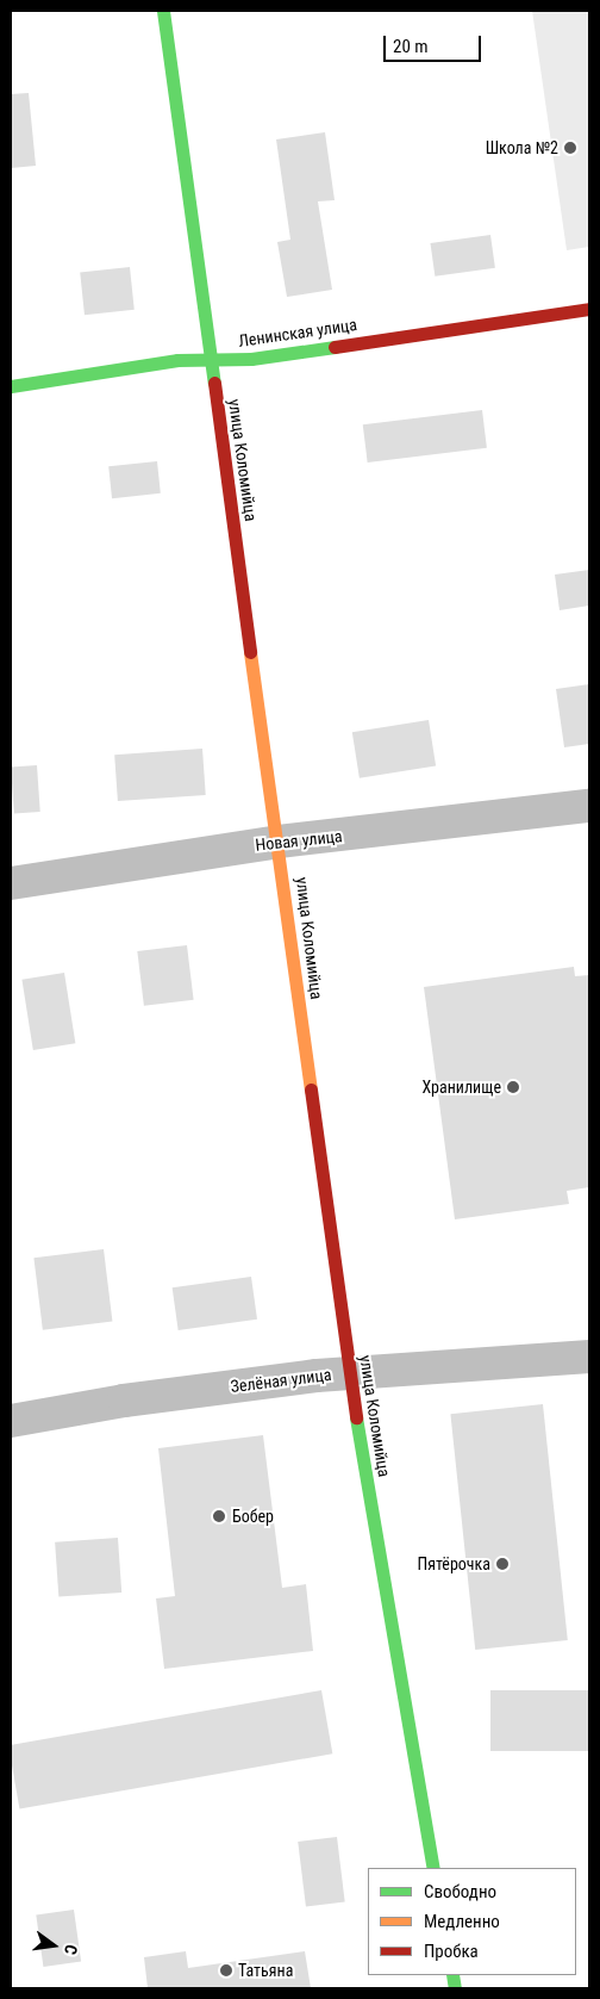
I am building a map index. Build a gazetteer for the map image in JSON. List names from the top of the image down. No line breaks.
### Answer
{"streets":{"main road":["Ленинская улица","улица Коломийца"],"street":["Новая улица","Зелёная улица"]},"crossings":[["Ленинская улица","улица Коломийца"],["улица Коломийца","Новая улица"],["улица Коломийца","Зелёная улица"]],"places":["Школа №2","Хранилище","Бобер","Пятёрочка","Татьяна"],"legend":["Свободно","Медленно","Пробка"],"scale_bar":"20 m","north":"right"}
